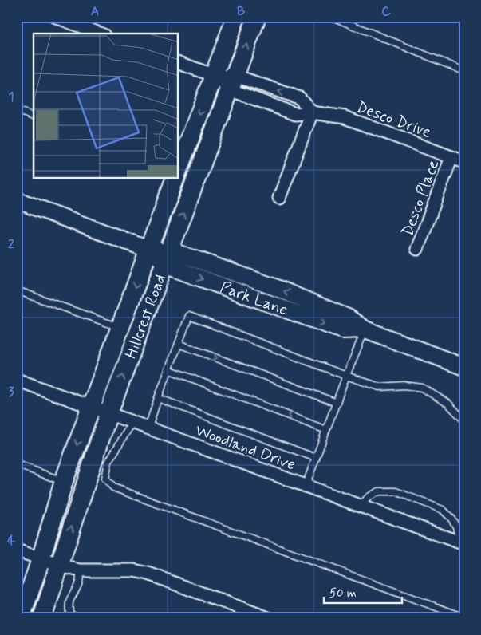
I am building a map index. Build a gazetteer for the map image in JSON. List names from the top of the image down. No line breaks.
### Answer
{"streets":{"main road":["Hillcrest Road"],"street":["Desco Drive","Desco Place","Park Lane","Woodland Drive"]},"crossings":[["Desco Drive","Desco Place"],["Desco Drive","Hillcrest Road"],["Park Lane","Hillcrest Road"],["Hillcrest Road","Woodland Drive"]],"scale_bar":"50 m","grid":{"columns":["A","B","C"],"rows":["1","2","3","4"]}}
